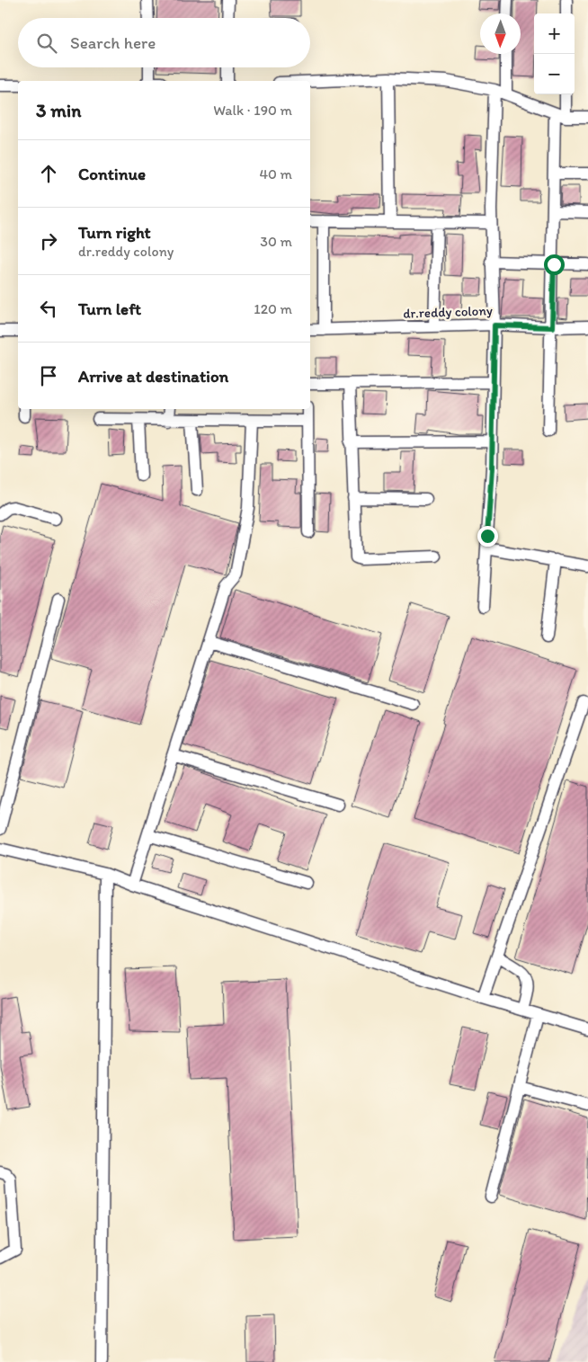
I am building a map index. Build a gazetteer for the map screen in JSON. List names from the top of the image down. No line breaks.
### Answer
{"streets":{"street":["dr.reddy colony"]},"north":"bottom","page":{"map_buttons":["+","−"],"search":"Search here","heading":["3 min","Walk · 190 m"],"list":[["Continue","40 m"],["Turn right","dr.reddy colony","30 m"],["Turn left","120 m"],"Arrive at destination"]}}
